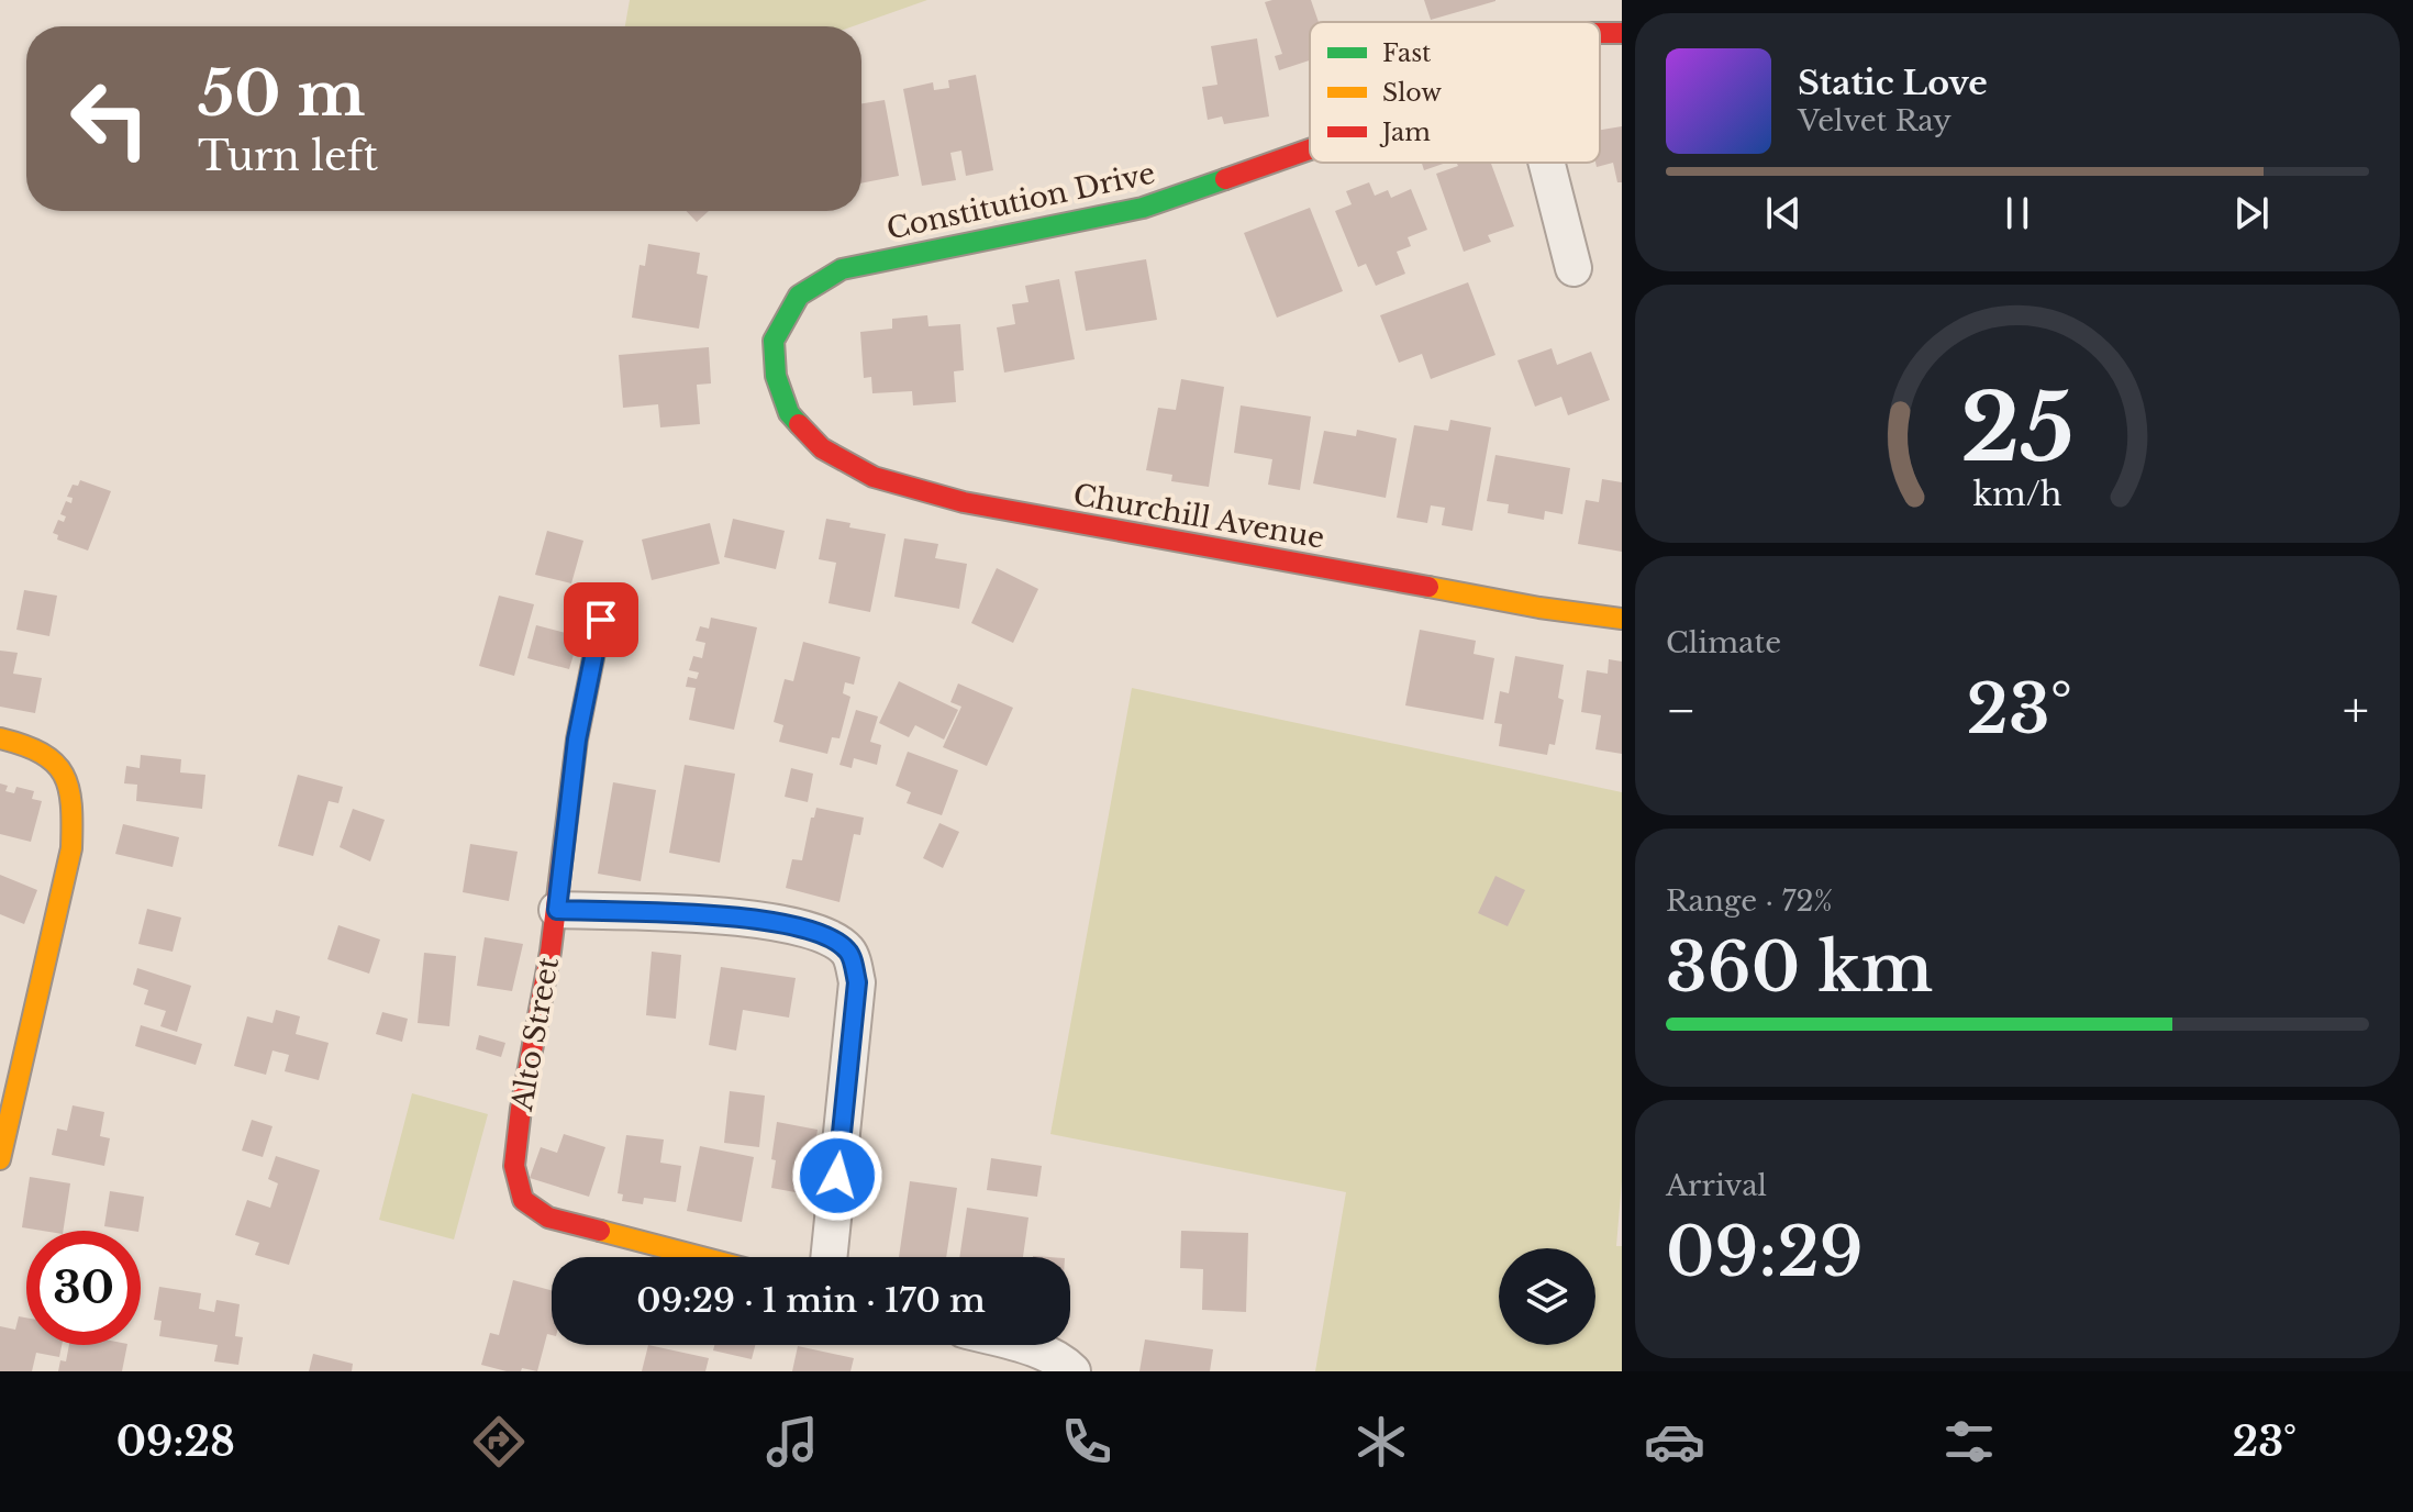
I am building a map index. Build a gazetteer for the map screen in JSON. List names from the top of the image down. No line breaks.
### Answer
{"streets":{"street":["Constitution Drive","Churchill Avenue","Alto Street"]},"crossings":[["Constitution Drive","Churchill Avenue"]],"legend":["Fast","Slow","Jam"],"page":{"turn":["50 m","Turn left"],"song":["Static Love","Velvet Ray"],"tile":["Climate",["Range · 72%","360 km"],["Arrival","09:29"]],"heat":["−","23°","+"],"limit":"30","trip":"09:29 · 1 min · 170 m","tabs":["09:28","23°"],"gauge":["25","km/h"]}}
